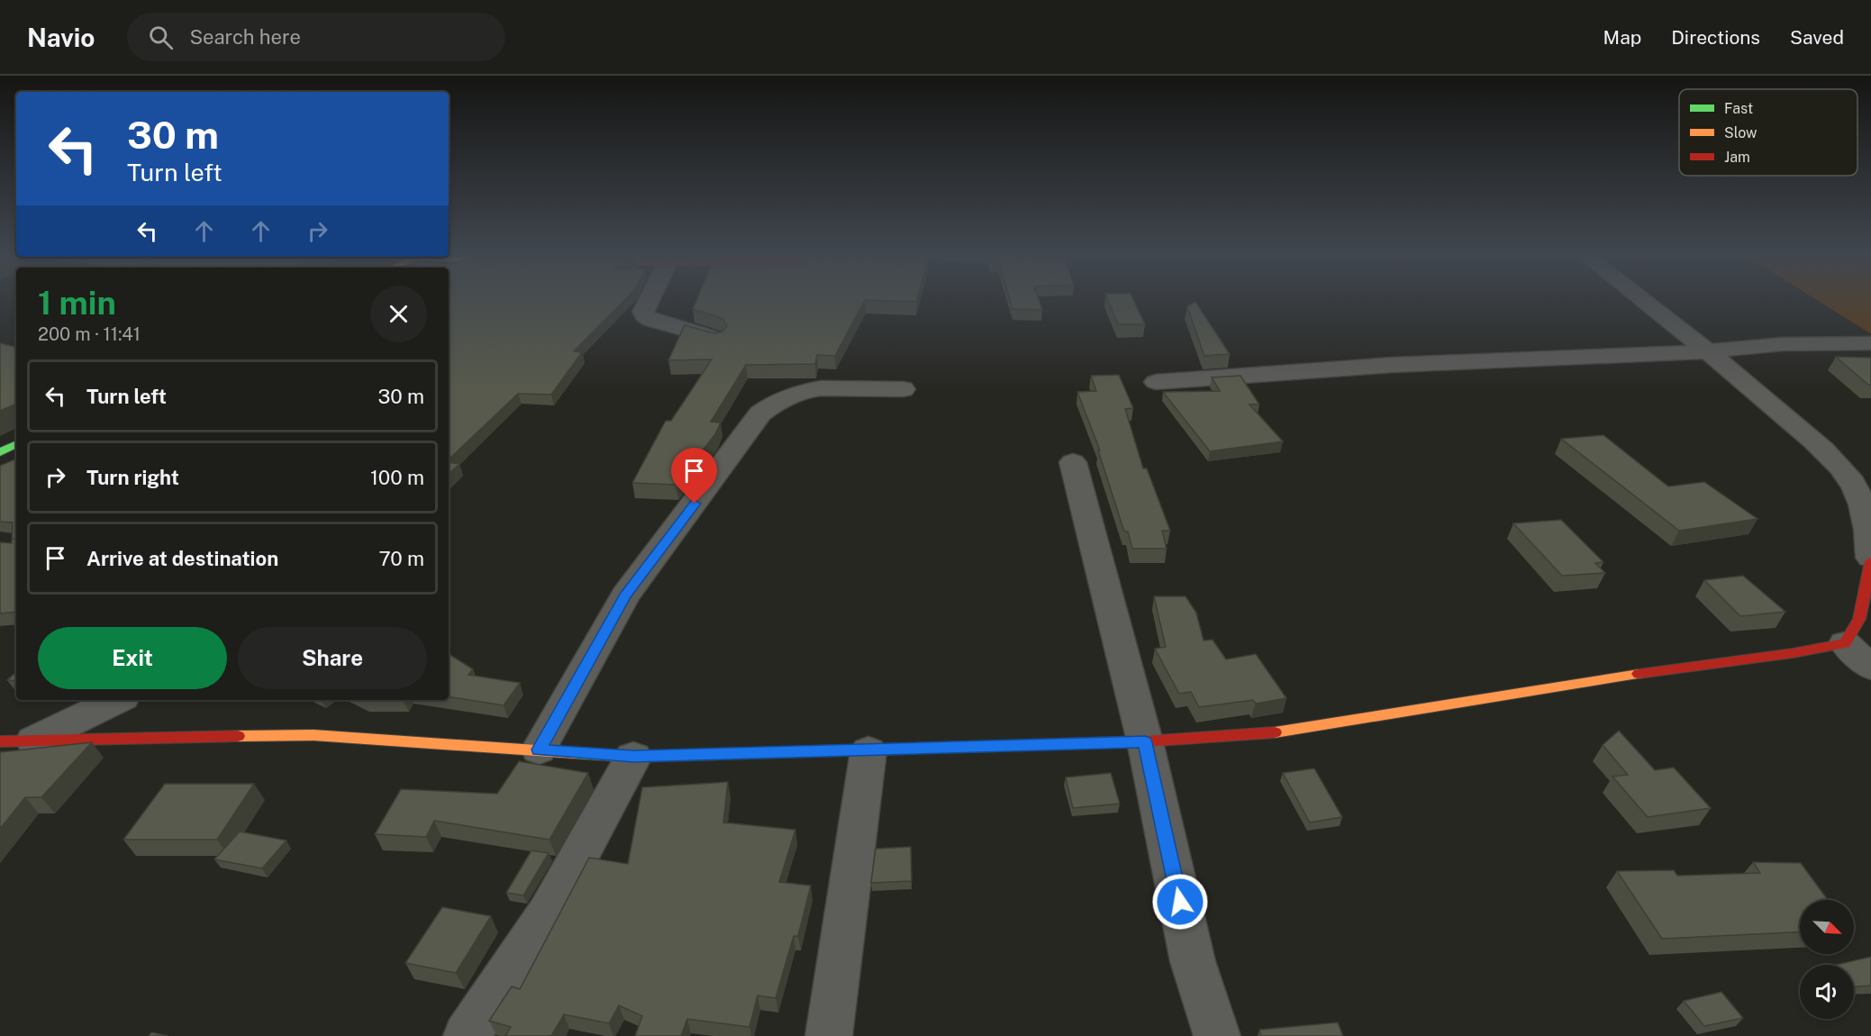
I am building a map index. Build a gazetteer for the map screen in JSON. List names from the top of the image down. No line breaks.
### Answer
{"legend":["Fast","Slow","Jam"],"north":"bottom right","page":{"header":"Navio","search":"Search here","nav":["Map","Directions","Saved"],"turn":["30 m","Turn left"],"heading":["1 min","200 m · 11:41"],"list":[{"name":"Turn left","value":"30 m"},{"name":"Turn right","value":"100 m"},{"name":"Arrive at destination","value":"70 m"}],"buttons":["Exit","Share"]}}
